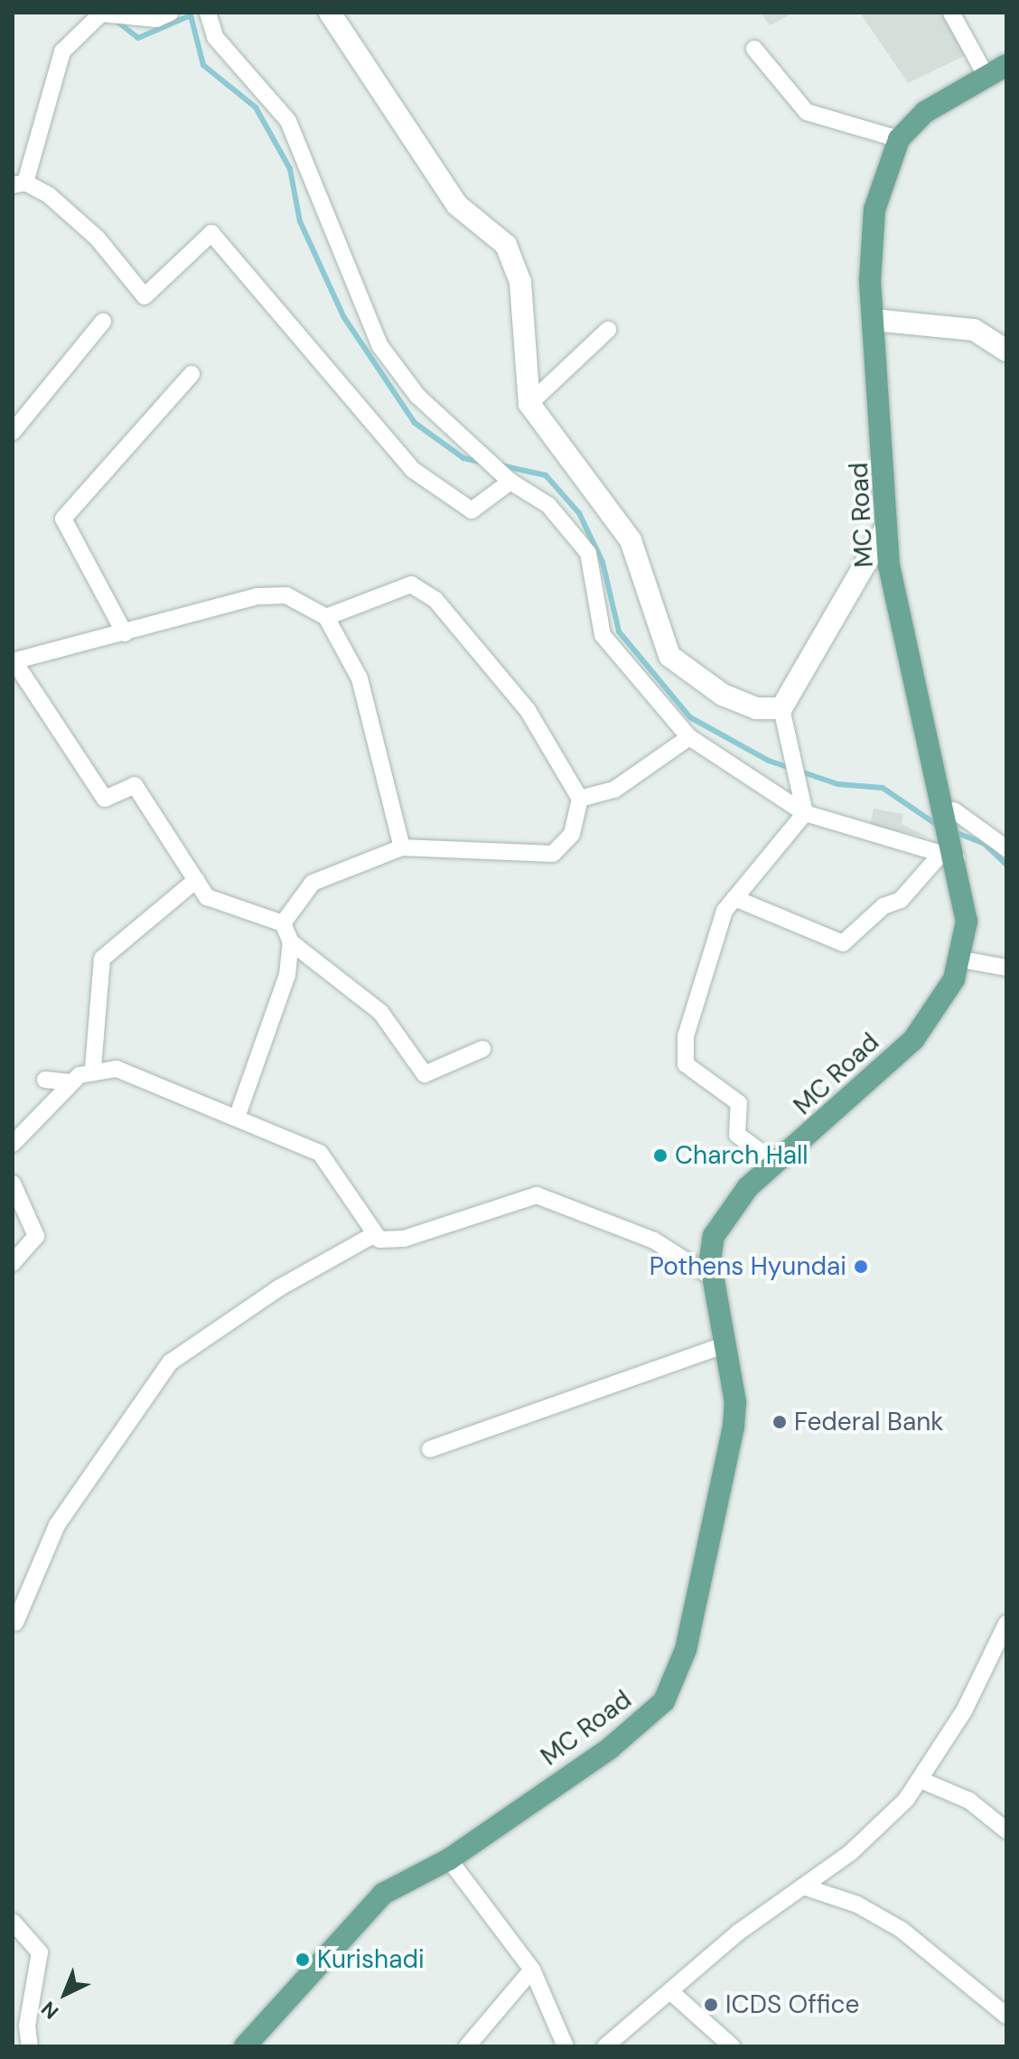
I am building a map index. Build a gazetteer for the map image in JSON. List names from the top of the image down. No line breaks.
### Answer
{"streets":{"main road":["MC Road"]},"places":["Charch Hall","Pothens Hyundai","Federal Bank","Kurishadi","ICDS Office"],"north":"bottom left"}
